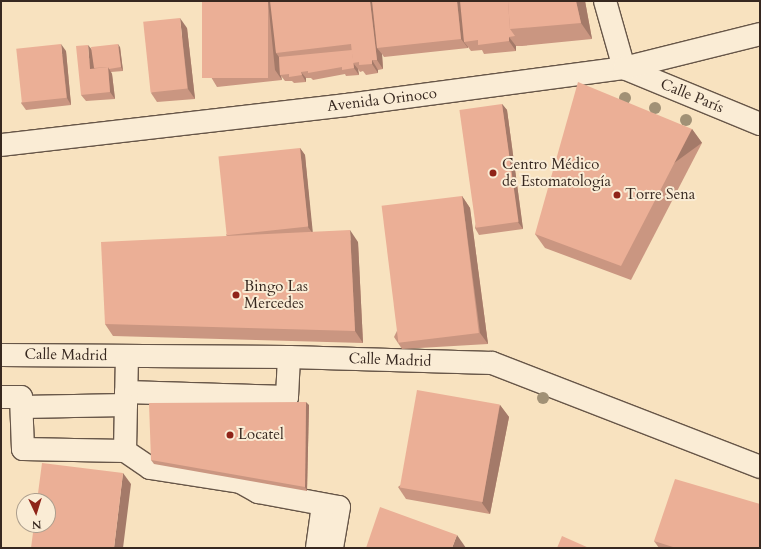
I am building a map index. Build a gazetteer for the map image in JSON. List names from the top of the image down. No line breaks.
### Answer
{"streets":{"street":["Calle París","Avenida Orinoco","Calle Madrid"]},"crossings":[["Calle París","Avenida Orinoco"]],"places":["Centro Médico de Estomatología","Torre Sena","Bingo Las Mercedes","Locatel"],"north":"bottom"}
